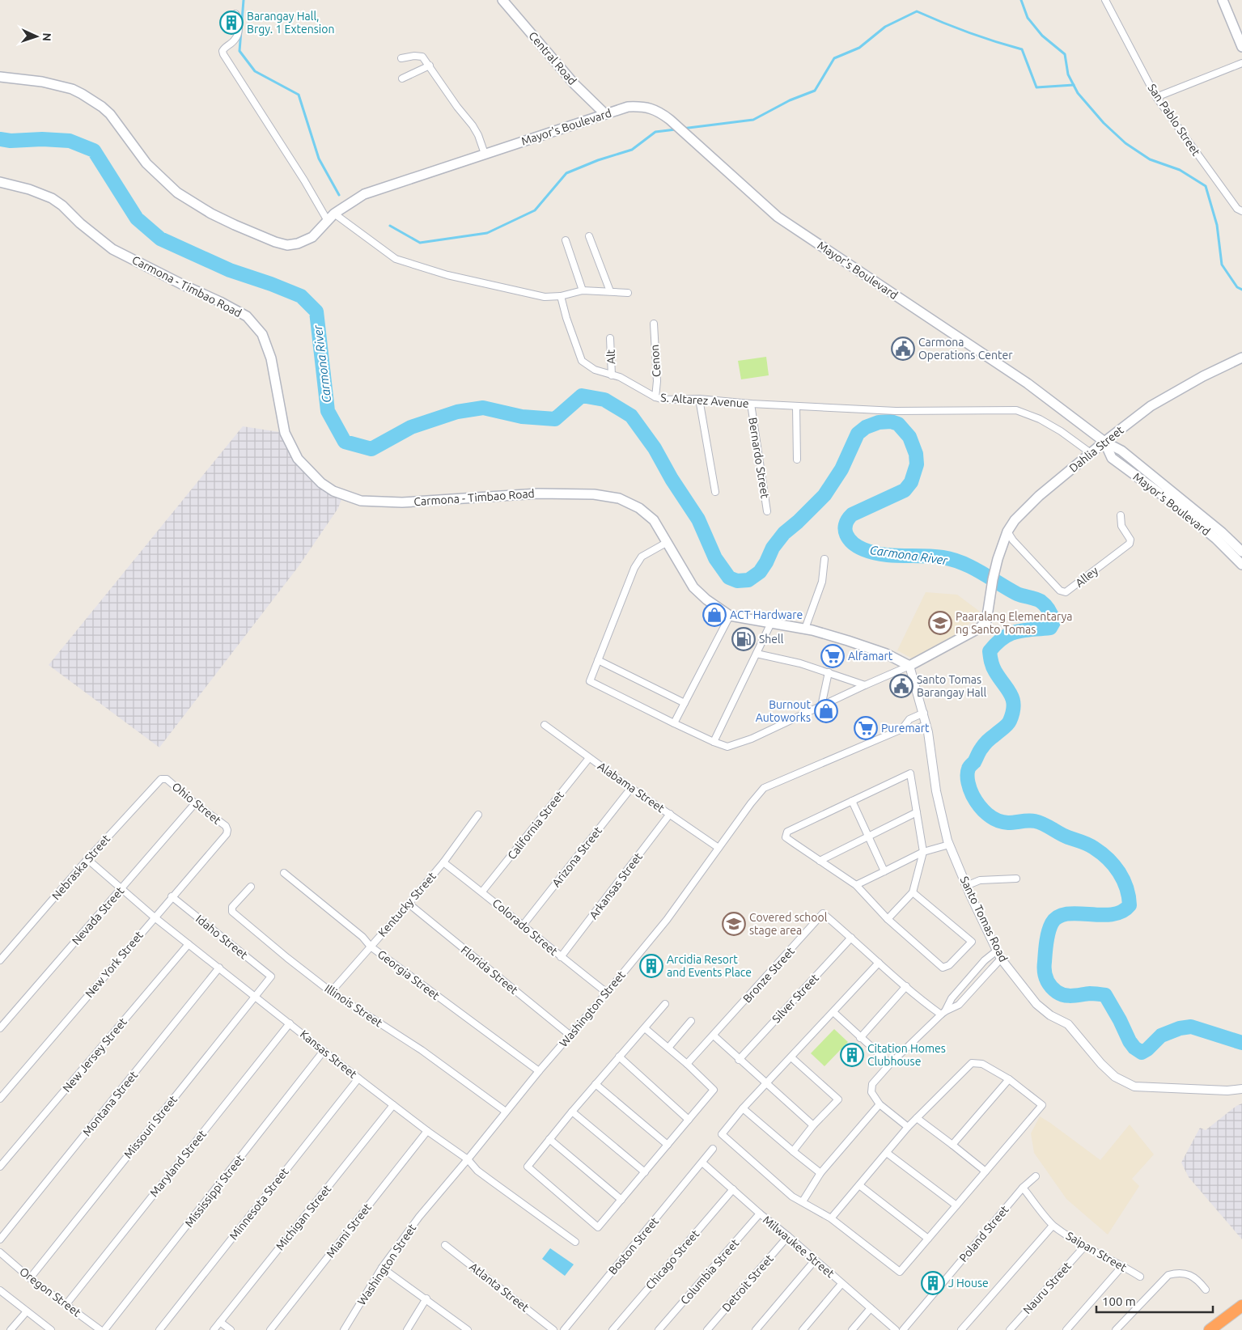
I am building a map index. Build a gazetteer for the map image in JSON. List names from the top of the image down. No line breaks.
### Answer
{"streets":{"main road":["Central Road","Mayor's Boulevard","Carmona - Timbao Road","Dahlia Street"],"street":["San Pablo Street","Alt","Cenon","S. Altarez Avenue","Bernardo Street","Alley","Alabama Street","Ohio Street","California Street","Arizona Street","Nebraska Street","Arkansas Street","Kentucky Street","Nevada Street","Santo Tomas Road","Colorado Street","Idaho Street","New York Street","Florida Street","Georgia Street","Bronze Street","Silver Street","Illinois Street","Washington Street","Kansas Street","New Jersey Street","Montana Street","Missouri Street","Maryland Street","Mississippi Street","Minnesota Street","Michigan Street","Miami Street","Poland Street","Boston Street","Milwaukee Street","Saipan Street","Chicago Street","Columbia Street","Detroit Street","Atlanta Street","Nauru Street","Oregon Street"]},"crossings":[["Central Road","Mayor's Boulevard"],["Mayor's Boulevard","Dahlia Street"],["Carmona - Timbao Road","Dahlia Street"],["Carmona - Timbao Road","Santo Tomas Road"],["Alt","S. Altarez Avenue"],["Cenon","S. Altarez Avenue"],["S. Altarez Avenue","Dahlia Street"],["S. Altarez Avenue","Bernardo Street"],["Dahlia Street","Alley"],["Dahlia Street","Santo Tomas Road"],["Alabama Street","California Street"],["Alabama Street","Arizona Street"],["Alabama Street","Arkansas Street"],["Alabama Street","Washington Street"],["Ohio Street","Nebraska Street"],["Ohio Street","Nevada Street"],["Ohio Street","New York Street"],["California Street","Colorado Street"],["Arizona Street","Colorado Street"],["Nebraska Street","Kansas Street"],["Arkansas Street","Colorado Street"],["Kentucky Street","Colorado Street"],["Kentucky Street","Florida Street"],["Kentucky Street","Georgia Street"],["Kentucky Street","Illinois Street"],["Nevada Street","Kansas Street"],["Santo Tomas Road","Washington Street"],["Colorado Street","Washington Street"],["Idaho Street","New York Street"],["Idaho Street","Missouri Street"],["New York Street","Kansas Street"],["Florida Street","Washington Street"],["Georgia Street","Washington Street"],["Bronze Street","Silver Street"],["Illinois Street","Washington Street"],["Washington Street","Kansas Street"],["Kansas Street","New Jersey Street"],["Kansas Street","Montana Street"],["Kansas Street","Missouri Street"],["Kansas Street","Maryland Street"],["Kansas Street","Mississippi Street"],["Kansas Street","Minnesota Street"],["Kansas Street","Michigan Street"],["Kansas Street","Miami Street"],["Missouri Street","Oregon Street"],["Maryland Street","Oregon Street"],["Poland Street","Saipan Street"],["Boston Street","Milwaukee Street"],["Milwaukee Street","Chicago Street"],["Milwaukee Street","Columbia Street"],["Milwaukee Street","Detroit Street"],["Saipan Street","Nauru Street"]],"water":["Carmona River"],"places":{"building":["Barangay Hall, Brgy. 1 Extension","Arcidia Resort and Events Place","Citation Homes Clubhouse","J House"],"public building":["Carmona Operations Center","Santo Tomas Barangay Hall"],"shop":["ACT Hardware","Burnout Autoworks"],"school or university":["Paaralang Elementarya ng Santo Tomas","Covered school stage area"],"fuel station":["Shell"],"supermarket":["Alfamart","Puremart"]},"scale_bar":"100 m","north":"right"}
